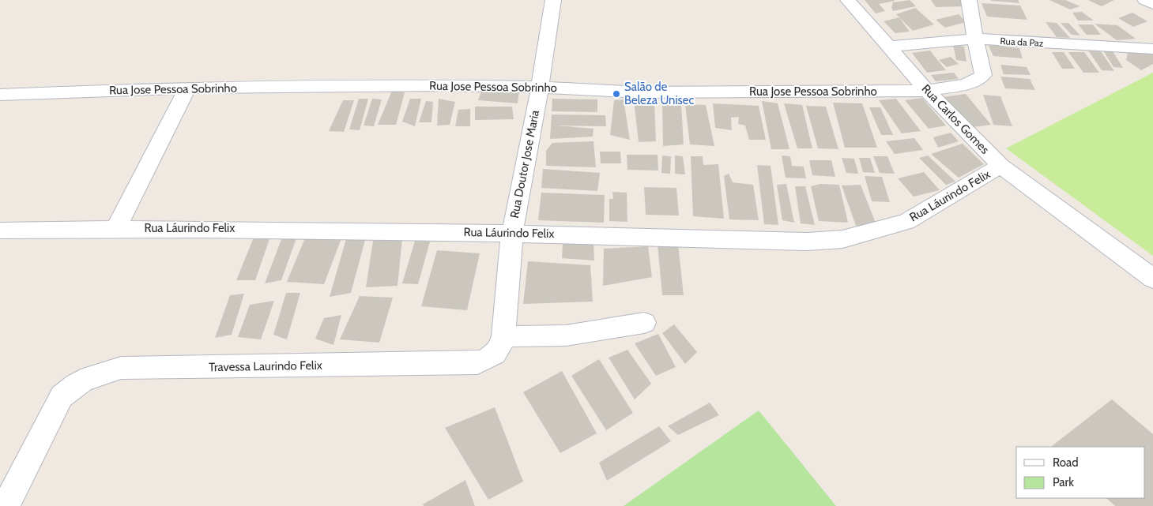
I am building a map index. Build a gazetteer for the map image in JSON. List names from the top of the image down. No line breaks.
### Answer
{"streets":{"street":["Rua da Paz","Rua Jose Pessoa Sobrinho","Rua Carlos Gomes","Rua Doutor Jose Maria","Rua Láurindo Felix","Travessa Laurindo Felix"]},"crossings":[["Rua da Paz","Rua Jose Pessoa Sobrinho"],["Rua da Paz","Rua Carlos Gomes"],["Rua Jose Pessoa Sobrinho","Rua Carlos Gomes"],["Rua Jose Pessoa Sobrinho","Rua Doutor Jose Maria"],["Rua Carlos Gomes","Rua Láurindo Felix"],["Rua Doutor Jose Maria","Rua Láurindo Felix"],["Rua Doutor Jose Maria","Travessa Laurindo Felix"]],"places":["Salão de Beleza Unisec"],"legend":["Road","Park"]}
